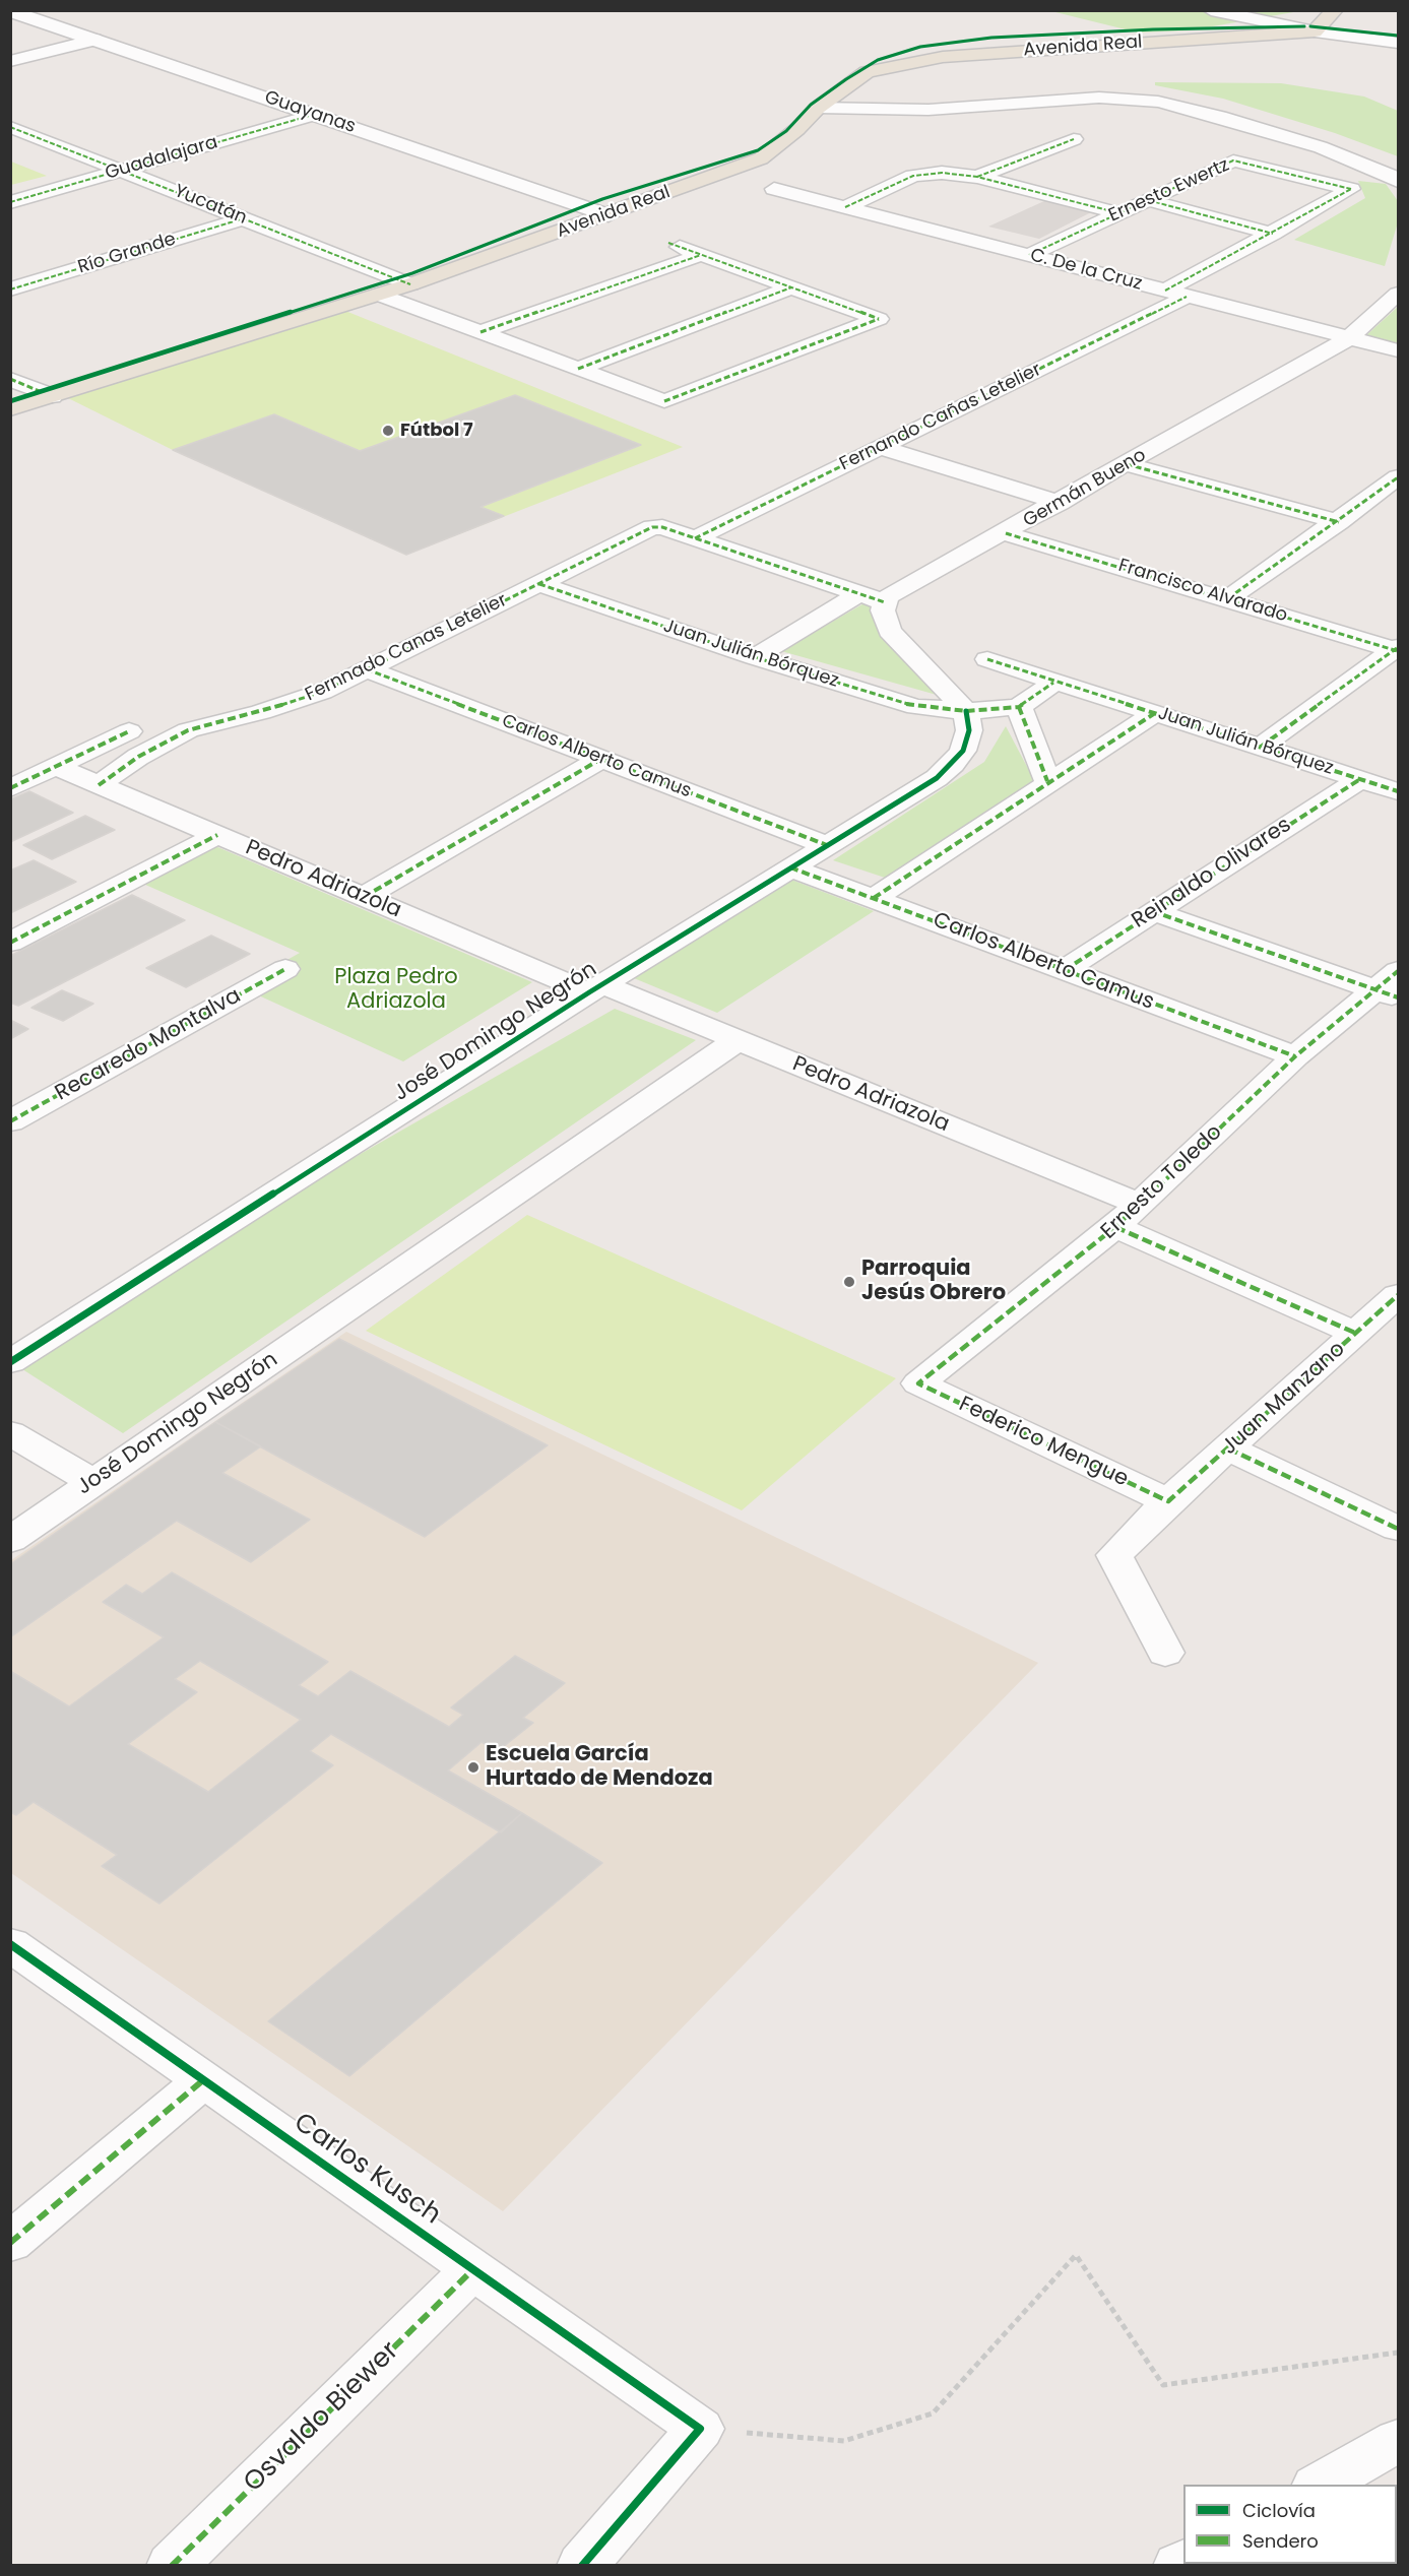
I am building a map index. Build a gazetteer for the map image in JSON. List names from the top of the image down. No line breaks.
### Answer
{"streets":{"main road":["Avenida Real"],"street":["Guayanas","Guadalajara","Ernesto Ewertz","Yucatán","Río Grande","C. De la Cruz","Fernando Cañas Letelier","Germán Bueno","Francisco Alvarado","Fernnado Canas Letelier","Juan Julián Bórquez","Carlos Alberto Camus","Reinaldo Olivares","Pedro Adriazola","José Domingo Negrón","Recaredo Montalva","Ernesto Toledo","Juan Manzano","Federico Mengue","Carlos Kusch","Osvaldo Biewer"]},"crossings":[["Avenida Real","Guayanas"],["Avenida Real","Yucatán"],["Guayanas","Guadalajara"],["Guadalajara","Yucatán"],["Ernesto Ewertz","C. De la Cruz"],["Ernesto Ewertz","Fernando Cañas Letelier"],["Yucatán","Río Grande"],["C. De la Cruz","Fernando Cañas Letelier"],["C. De la Cruz","Germán Bueno"],["Fernando Cañas Letelier","Fernnado Canas Letelier"],["Germán Bueno","Francisco Alvarado"],["Fernnado Canas Letelier","Juan Julián Bórquez"],["Fernnado Canas Letelier","Carlos Alberto Camus"],["Fernnado Canas Letelier","Pedro Adriazola"],["Juan Julián Bórquez","Reinaldo Olivares"],["Juan Julián Bórquez","José Domingo Negrón"],["Carlos Alberto Camus","Reinaldo Olivares"],["Carlos Alberto Camus","José Domingo Negrón"],["Carlos Alberto Camus","Ernesto Toledo"],["Pedro Adriazola","José Domingo Negrón"],["Pedro Adriazola","Ernesto Toledo"],["Ernesto Toledo","Federico Mengue"],["Juan Manzano","Federico Mengue"],["Carlos Kusch","Osvaldo Biewer"]],"parks":["Plaza Pedro Adriazola"],"places":["Fútbol 7","Parroquia Jesús Obrero","Escuela García Hurtado de Mendoza"],"legend":["Ciclovía","Sendero"]}
